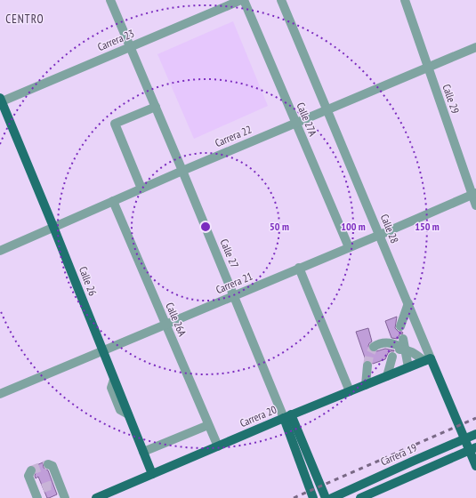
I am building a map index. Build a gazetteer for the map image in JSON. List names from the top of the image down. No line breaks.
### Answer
{"streets":{"main road":["Calle 28","Calle 27","Calle 26","Carrera 20","Carrera 19"],"street":["Carrera 23","Calle 29","Calle 27A","Carrera 22","Carrera 21","Calle 26A"]},"crossings":[["Carrera 23","Calle 27"],["Carrera 23","Calle 26"],["Calle 29","Carrera 22"],["Calle 29","Carrera 21"],["Calle 27A","Carrera 22"],["Calle 27A","Carrera 21"],["Carrera 22","Calle 28"],["Carrera 22","Calle 27"],["Carrera 22","Calle 26"],["Carrera 22","Calle 26A"],["Calle 28","Carrera 21"],["Calle 28","Carrera 20"],["Calle 28","Carrera 19"],["Calle 27","Carrera 21"],["Calle 27","Carrera 20"],["Calle 26","Carrera 21"],["Calle 26","Carrera 20"],["Carrera 21","Calle 26A"],["Calle 26A","Carrera 20"]],"districts":["CENTRO"],"rings":["50 m","100 m","150 m"]}
